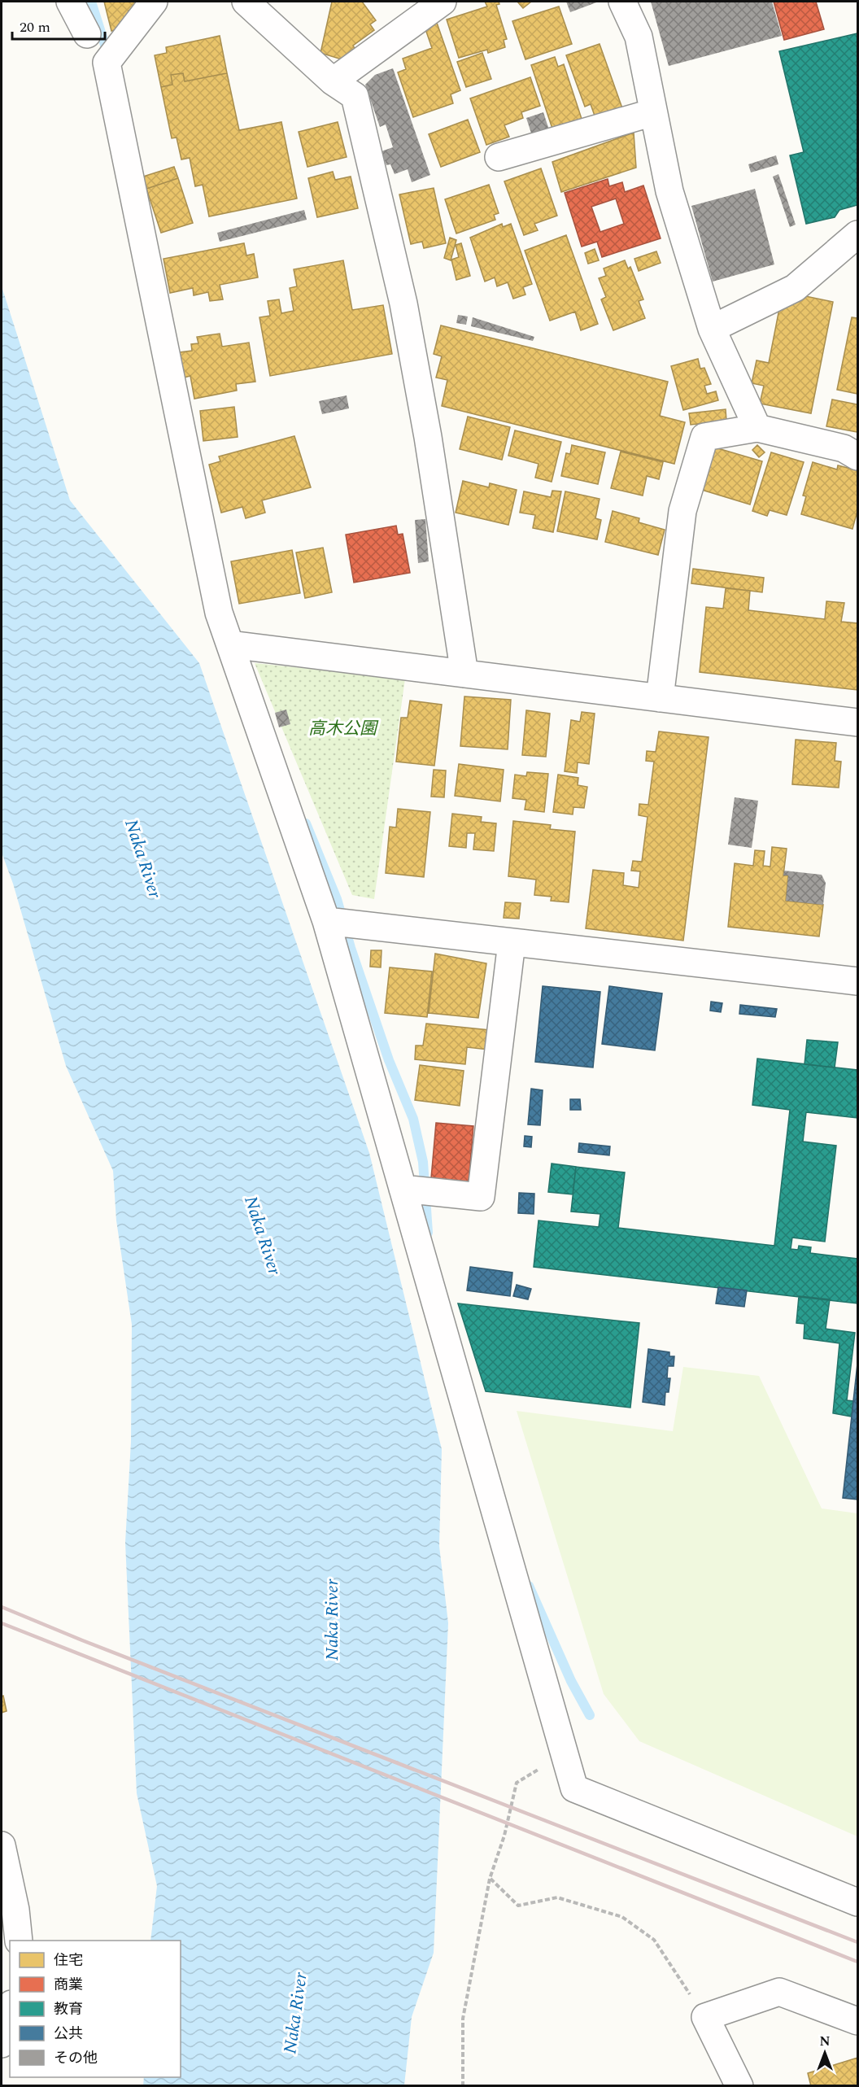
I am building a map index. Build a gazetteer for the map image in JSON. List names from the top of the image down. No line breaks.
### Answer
{"water":["Naka River"],"parks":["高木公園"],"legend":["住宅","商業","教育","公共","その他"],"scale_bar":"20 m","north":"top"}
